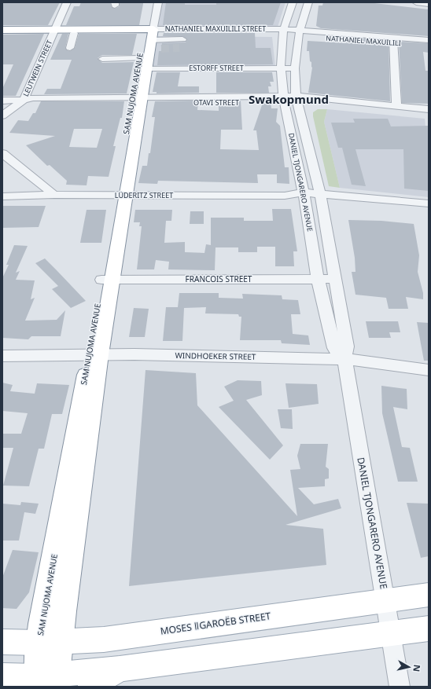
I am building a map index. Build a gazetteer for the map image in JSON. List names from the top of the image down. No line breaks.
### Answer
{"streets":{"main road":["NATHANIEL MAXUILILI STREET","SAM NUJOMA AVENUE","MOSES ǁGAROËB STREET"],"street":["NATHANIEL MAXUILILI","LEUTWEIN STREET","ESTORFF STREET","OTAVI STREET","DANIEL TJONGARERO AVENUE","LÜDERITZ STREET","FRANCOIS STREET","WINDHOEKER STREET"]},"crossings":[["NATHANIEL MAXUILILI STREET","NATHANIEL MAXUILILI"],["NATHANIEL MAXUILILI STREET","LEUTWEIN STREET"],["NATHANIEL MAXUILILI STREET","ESTORFF STREET"],["NATHANIEL MAXUILILI STREET","SAM NUJOMA AVENUE"],["NATHANIEL MAXUILILI STREET","DANIEL TJONGARERO AVENUE"],["NATHANIEL MAXUILILI","DANIEL TJONGARERO AVENUE"],["LEUTWEIN STREET","OTAVI STREET"],["ESTORFF STREET","SAM NUJOMA AVENUE"],["ESTORFF STREET","DANIEL TJONGARERO AVENUE"],["SAM NUJOMA AVENUE","OTAVI STREET"],["SAM NUJOMA AVENUE","LÜDERITZ STREET"],["SAM NUJOMA AVENUE","FRANCOIS STREET"],["SAM NUJOMA AVENUE","WINDHOEKER STREET"],["SAM NUJOMA AVENUE","MOSES ǁGAROËB STREET"],["OTAVI STREET","DANIEL TJONGARERO AVENUE"],["DANIEL TJONGARERO AVENUE","LÜDERITZ STREET"],["DANIEL TJONGARERO AVENUE","FRANCOIS STREET"],["DANIEL TJONGARERO AVENUE","WINDHOEKER STREET"],["DANIEL TJONGARERO AVENUE","MOSES ǁGAROËB STREET"]],"districts":["Swakopmund"],"north":"right"}
